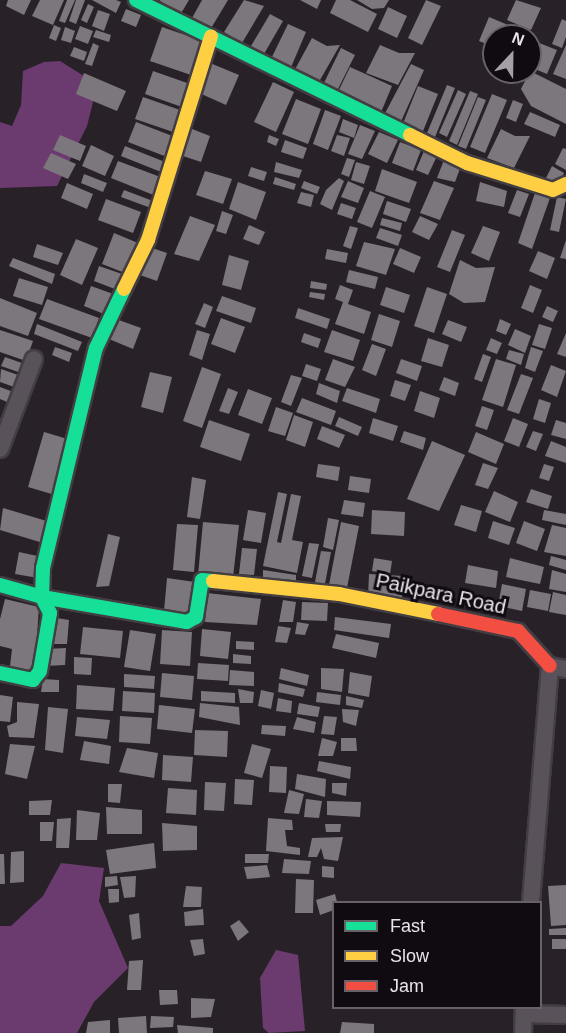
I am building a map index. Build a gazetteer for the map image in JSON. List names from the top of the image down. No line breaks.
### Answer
{"streets":{"street":["Paikpara Road"]},"legend":["Fast","Slow","Jam"],"north":"top"}
